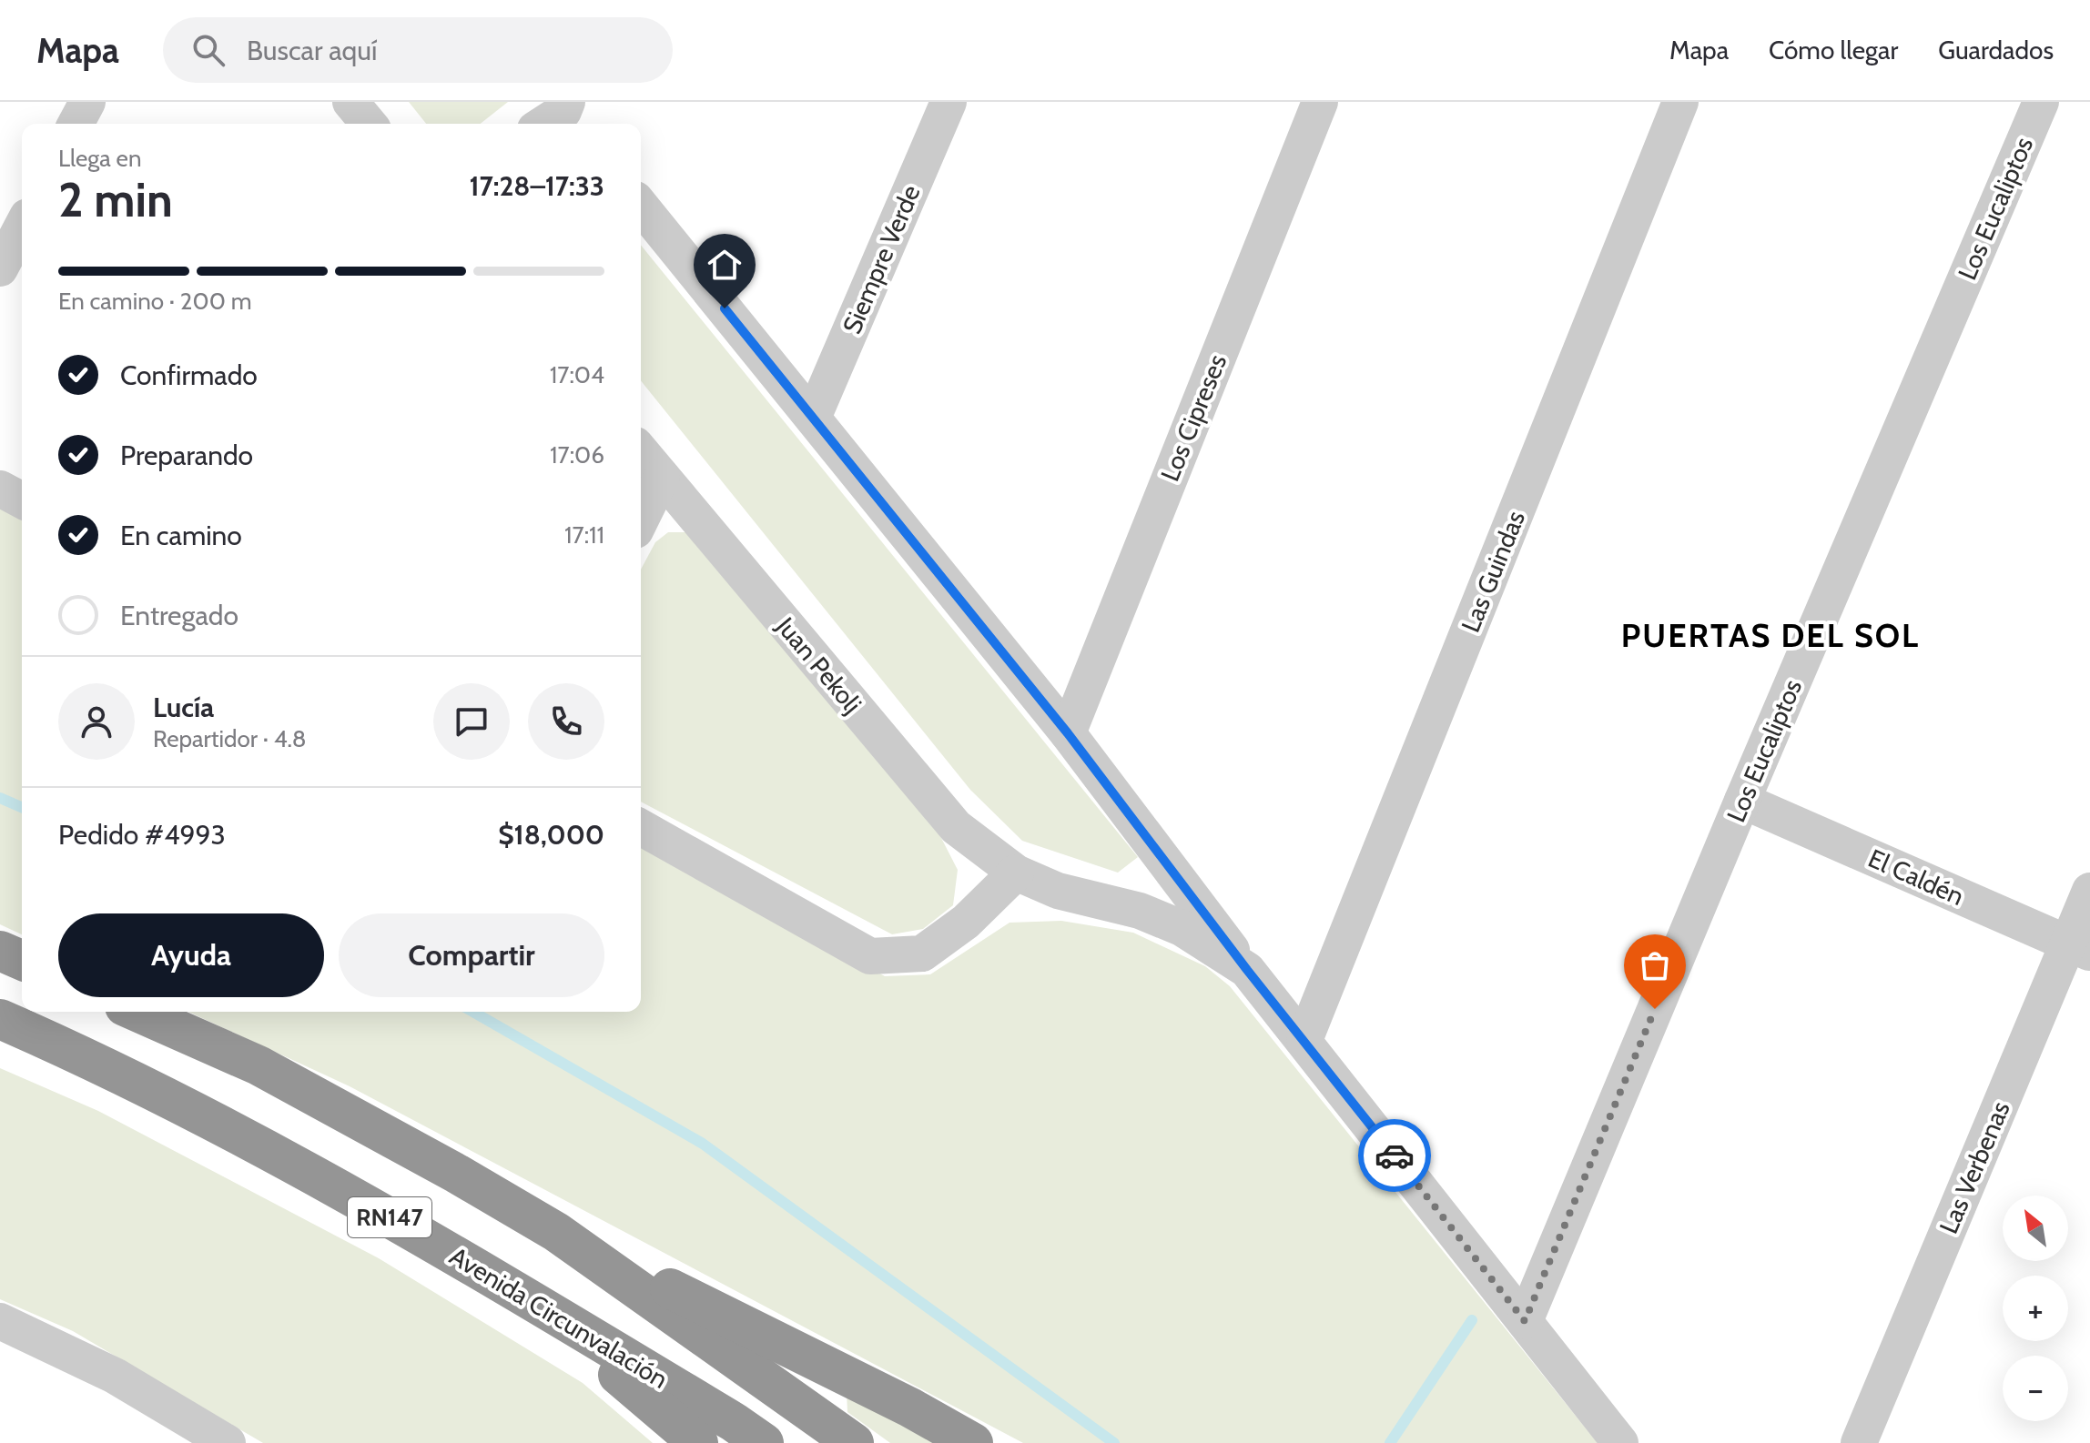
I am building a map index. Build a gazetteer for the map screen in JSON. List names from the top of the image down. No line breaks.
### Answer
{"streets":{"highway":["RN147","Avenida Circunvalación"],"street":["Los Eucaliptos","Siempre Verde","Los Cipreses","Las Guindas","Juan Pekolj","El Caldén","Las Verbenas"]},"crossings":[["Los Eucaliptos","El Caldén"],["El Caldén","Las Verbenas"]],"districts":["PUERTAS DEL SOL"],"north":"top left","page":{"header":"Mapa","search":"Buscar aquí","nav":["Mapa","Cómo llegar","Guardados"],"heading":["2 min","Llega en","17:28–17:33"],"panel":["Lucía","Repartidor · 4.8","Pedido #4993","$18,000"],"bar":"En camino · 200 m","list":[["Confirmado","17:04"],["Preparando","17:06"],["En camino","17:11"],"Entregado"],"buttons":["Ayuda","Compartir"],"map_buttons":["+","−"]}}
